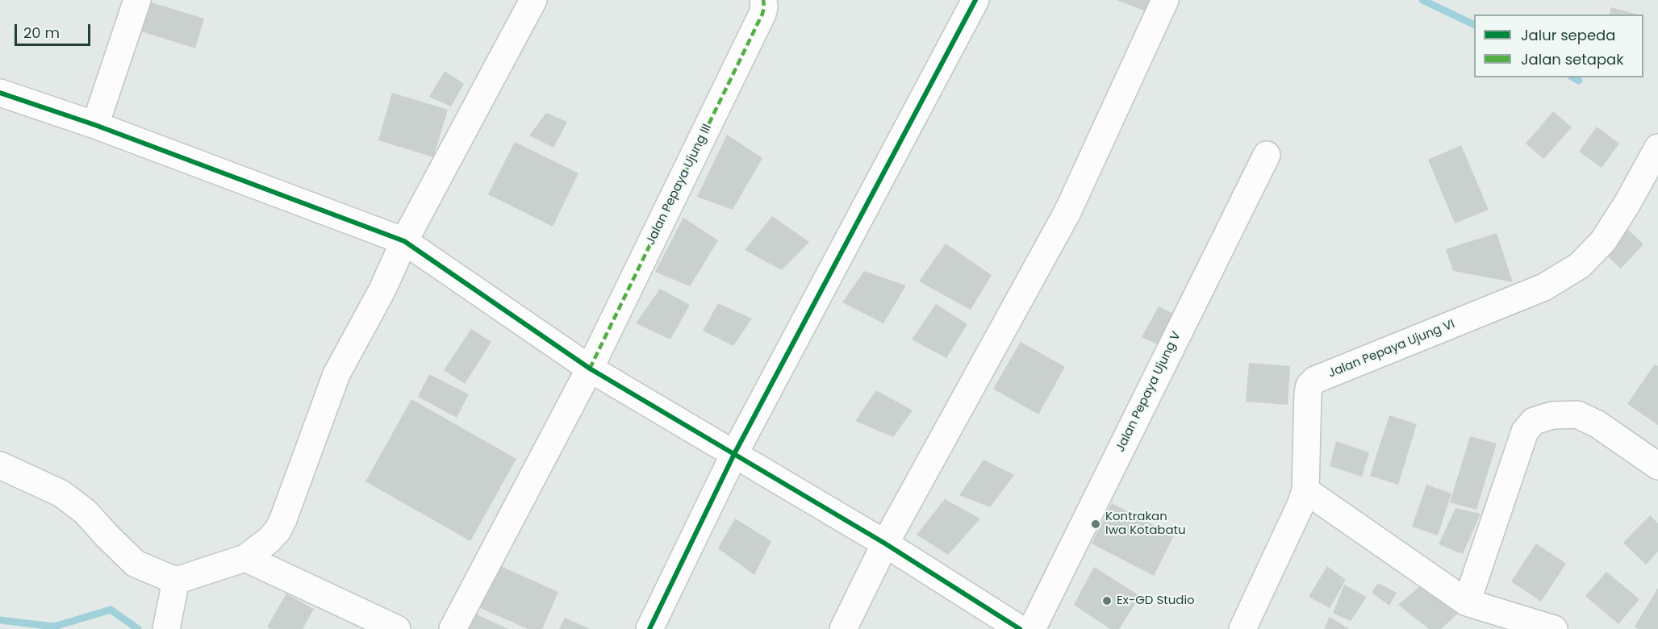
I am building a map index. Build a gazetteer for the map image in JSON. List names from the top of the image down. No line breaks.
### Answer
{"streets":{"street":["Jalan Pepaya Ujung III","Jalan Pepaya Ujung VI","Jalan Pepaya Ujung V"]},"places":["Kontrakan Iwa Kotabatu","Ex-GD Studio"],"legend":["Jalur sepeda","Jalan setapak"],"scale_bar":"20 m"}
